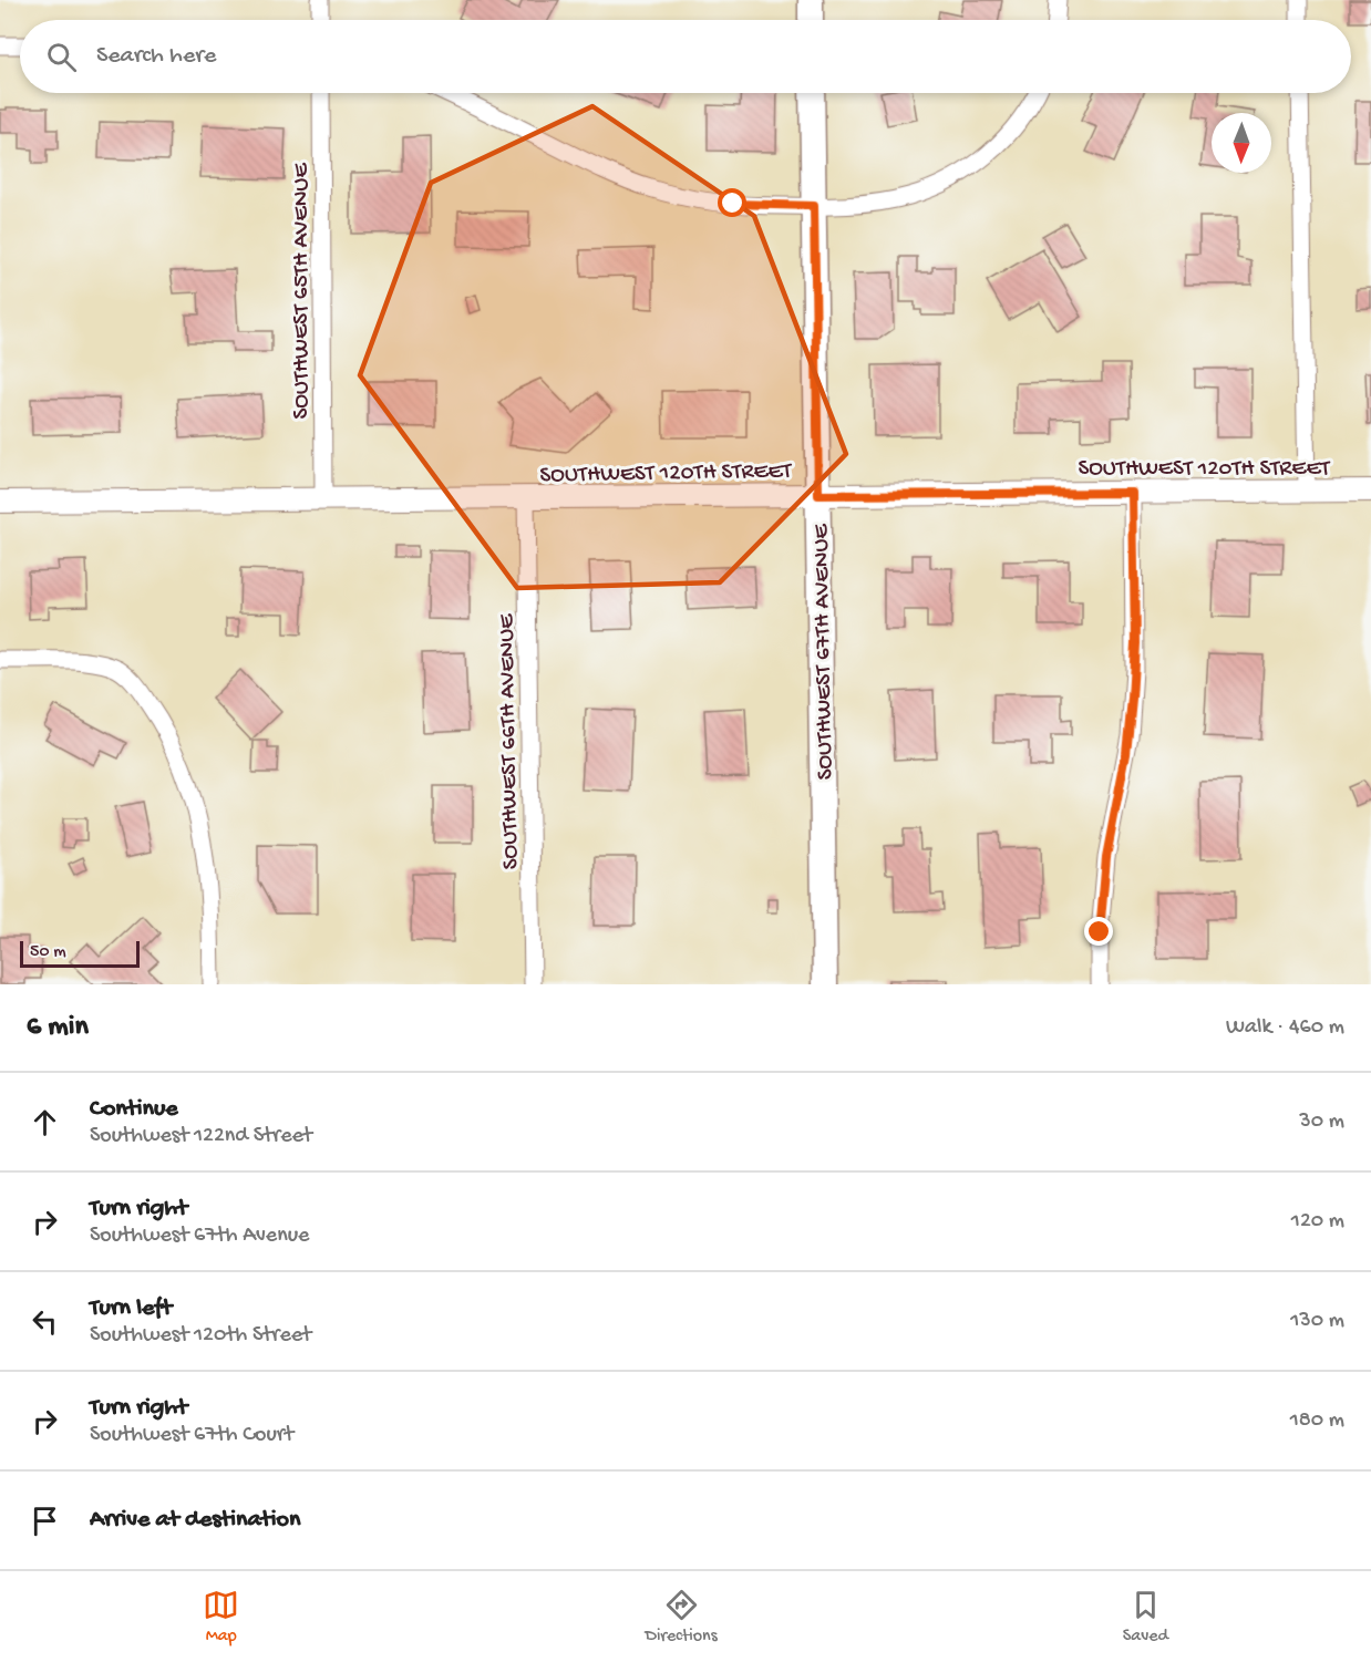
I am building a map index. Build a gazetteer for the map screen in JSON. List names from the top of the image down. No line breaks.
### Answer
{"streets":{"main road":["SOUTHWEST 67TH AVENUE"],"street":["SOUTHWEST 65TH AVENUE","SOUTHWEST 120TH STREET","SOUTHWEST 66TH AVENUE"]},"crossings":[["SOUTHWEST 65TH AVENUE","SOUTHWEST 120TH STREET"],["SOUTHWEST 120TH STREET","SOUTHWEST 67TH AVENUE"],["SOUTHWEST 120TH STREET","SOUTHWEST 66TH AVENUE"]],"scale_bar":"50 m","north":"bottom","page":{"search":"Search here","scale":"50 m","heading":["6 min","Walk · 460 m"],"list":[["Continue","Southwest 122nd Street","30 m"],["Turn right","Southwest 67th Avenue","120 m"],["Turn left","Southwest 120th Street","130 m"],["Turn right","Southwest 67th Court","180 m"],"Arrive at destination"],"nav":["Map","Directions","Saved"]}}
